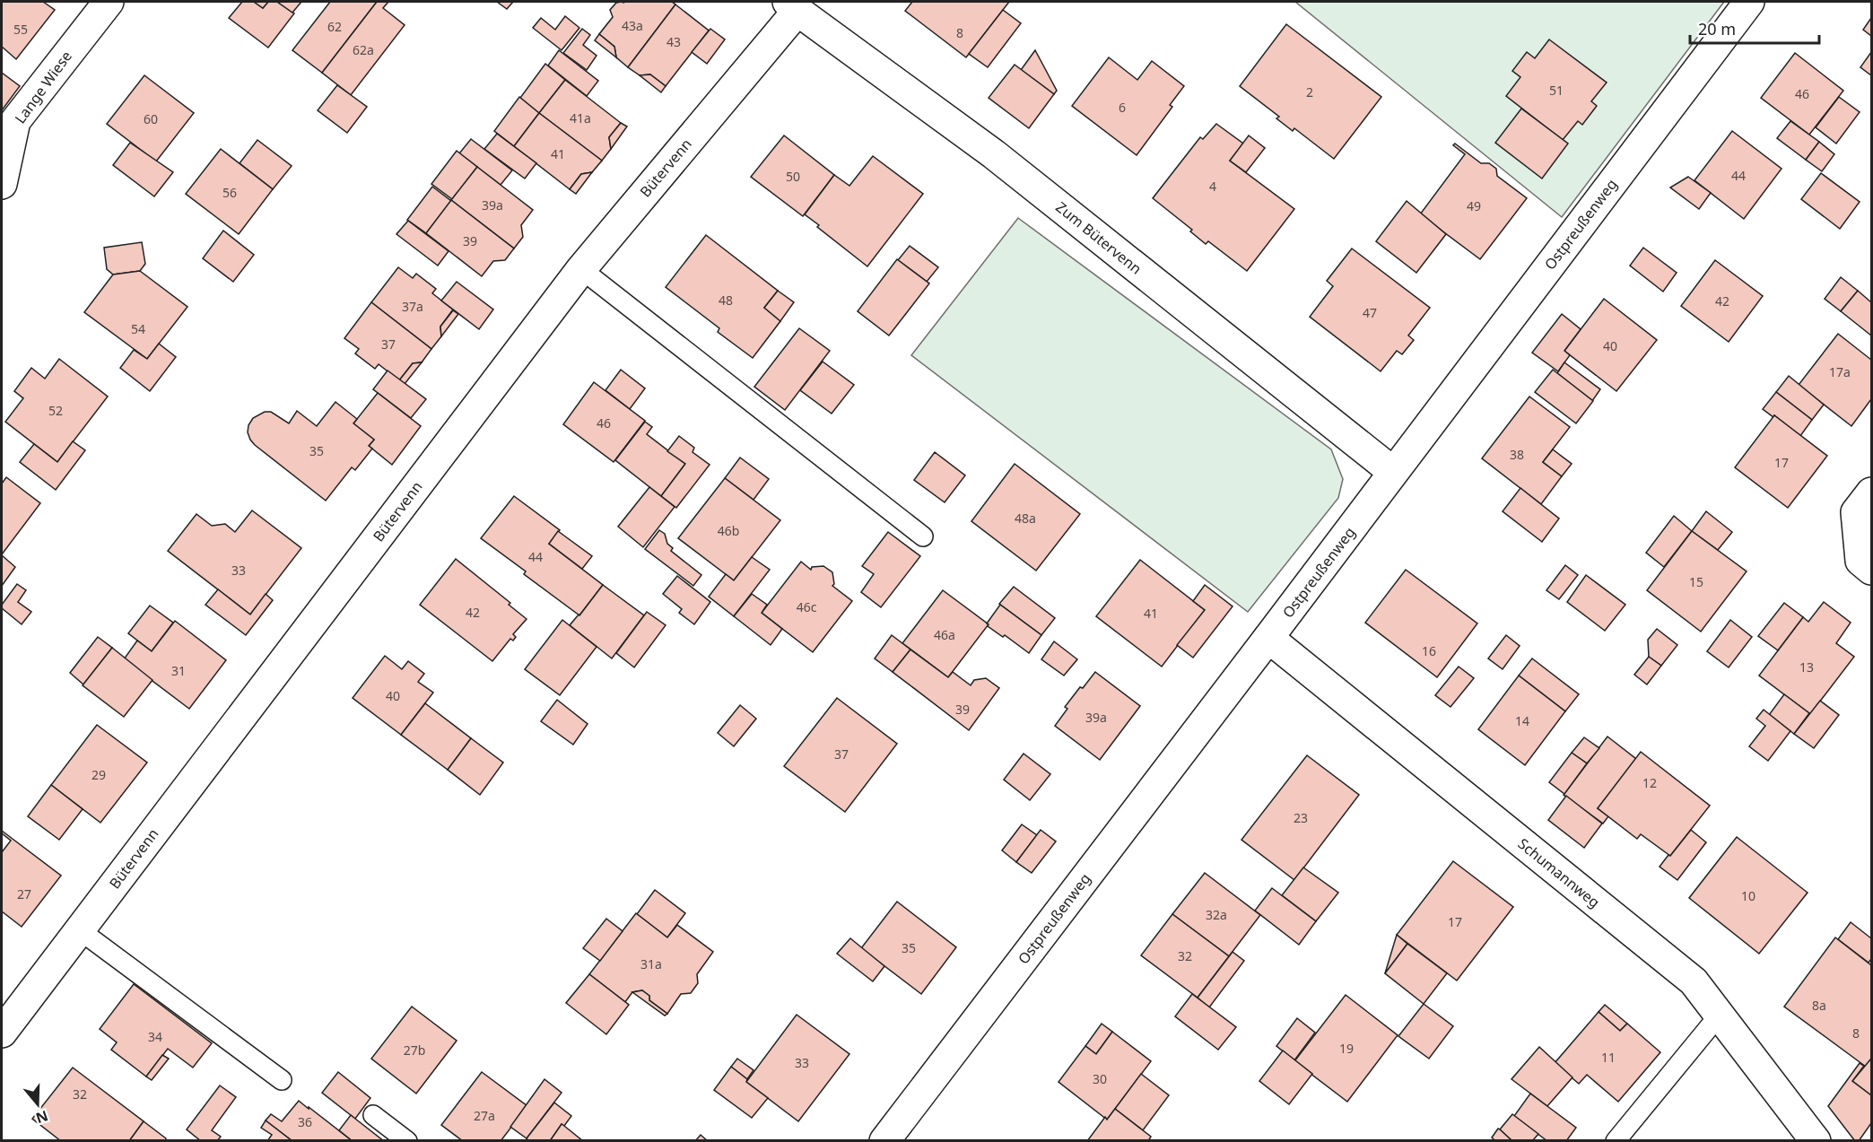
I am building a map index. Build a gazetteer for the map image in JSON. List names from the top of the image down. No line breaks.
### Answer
{"streets":{"street":["Lange Wiese","Bütervenn","Ostpreußenweg","Zum Bütervenn","Schumannweg"]},"crossings":[["Bütervenn","Zum Bütervenn"],["Ostpreußenweg","Zum Bütervenn"],["Ostpreußenweg","Schumannweg"]],"house_numbers":["43a","62","55","8","43","62a","51","2","46","6","41a","60","41","44","50","4","56","39a","49","39","48","42","37a","47","54","37","40","17a","52","46","35","38","17","48a","46b","44","33","15","46c","42","41","46a","16","13","31","40","39","39a","14","37","29","12","23","27","10","32a","17","35","32","31a","8a","8","34","19","27b","11","33","30","32","27a","36"],"scale_bar":"20 m","north":"bottom"}
